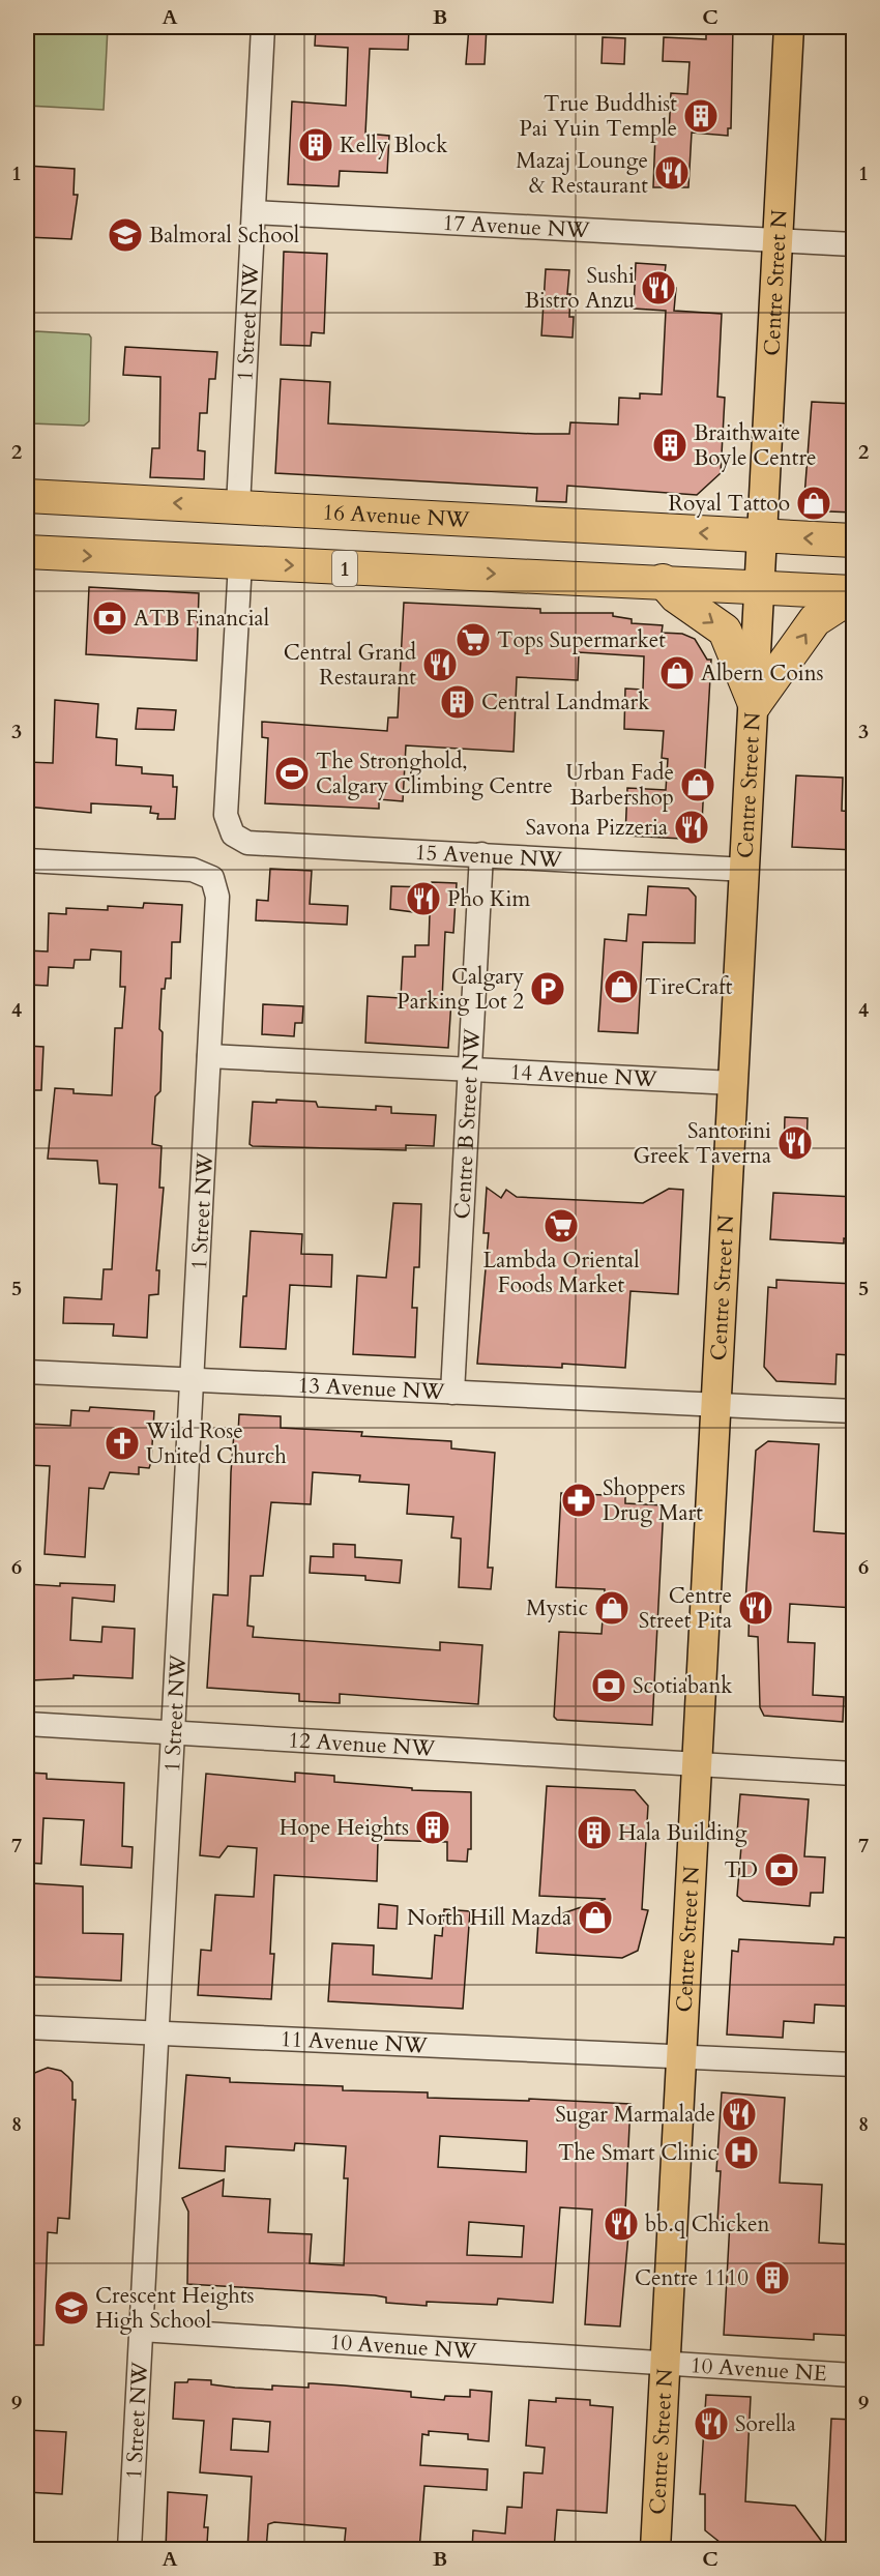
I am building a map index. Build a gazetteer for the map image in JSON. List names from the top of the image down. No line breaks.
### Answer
{"streets":{"highway":["16 Avenue NW","1"],"main road":["Centre Street N"],"street":["17 Avenue NW","1 Street NW","15 Avenue NW","14 Avenue NW","Centre B Street NW","13 Avenue NW","12 Avenue NW","11 Avenue NW","10 Avenue NW","10 Avenue NE"]},"crossings":[["17 Avenue NW","Centre Street N"],["17 Avenue NW","1 Street NW"],["Centre Street N","16 Avenue NW"],["Centre Street N","1"],["Centre Street N","15 Avenue NW"],["Centre Street N","14 Avenue NW"],["Centre Street N","13 Avenue NW"],["Centre Street N","12 Avenue NW"],["Centre Street N","11 Avenue NW"],["Centre Street N","10 Avenue NW"],["Centre Street N","10 Avenue NE"],["1 Street NW","16 Avenue NW"],["1 Street NW","14 Avenue NW"],["1 Street NW","13 Avenue NW"],["1 Street NW","12 Avenue NW"],["1 Street NW","11 Avenue NW"],["1 Street NW","10 Avenue NW"],["1","15 Avenue NW"],["15 Avenue NW","Centre B Street NW"],["14 Avenue NW","Centre B Street NW"],["Centre B Street NW","13 Avenue NW"],["10 Avenue NW","10 Avenue NE"]],"places":{"building":["True Buddhist Pai Yuin Temple","Kelly Block","Braithwaite Boyle Centre","Central Landmark","Hope Heights","Hala Building","Centre 1110"],"restaurant":["Mazaj Lounge & Restaurant","Sushi Bistro Anzu","Central Grand Restaurant","Savona Pizzeria","Pho Kim","Santorini Greek Taverna","Centre Street Pita","Sugar Marmalade","bb.q Chicken","Sorella"],"school or university":["Balmoral School","Crescent Heights High School"],"shop":["Royal Tattoo","Albern Coins","Urban Fade Barbershop","TireCraft","Mystic","North Hill Mazda"],"bank":["ATB Financial","Scotiabank","TD"],"supermarket":["Tops Supermarket","Lambda Oriental Foods Market"],"sports":["The Stronghold, Calgary Climbing Centre"],"parking":["Calgary Parking Lot 2"],"church":["Wild Rose United Church"],"pharmacy":["Shoppers Drug Mart"],"hospital":["The Smart Clinic"]},"grid":{"columns":["A","B","C"],"rows":["1","2","3","4","5","6","7","8","9"]}}
